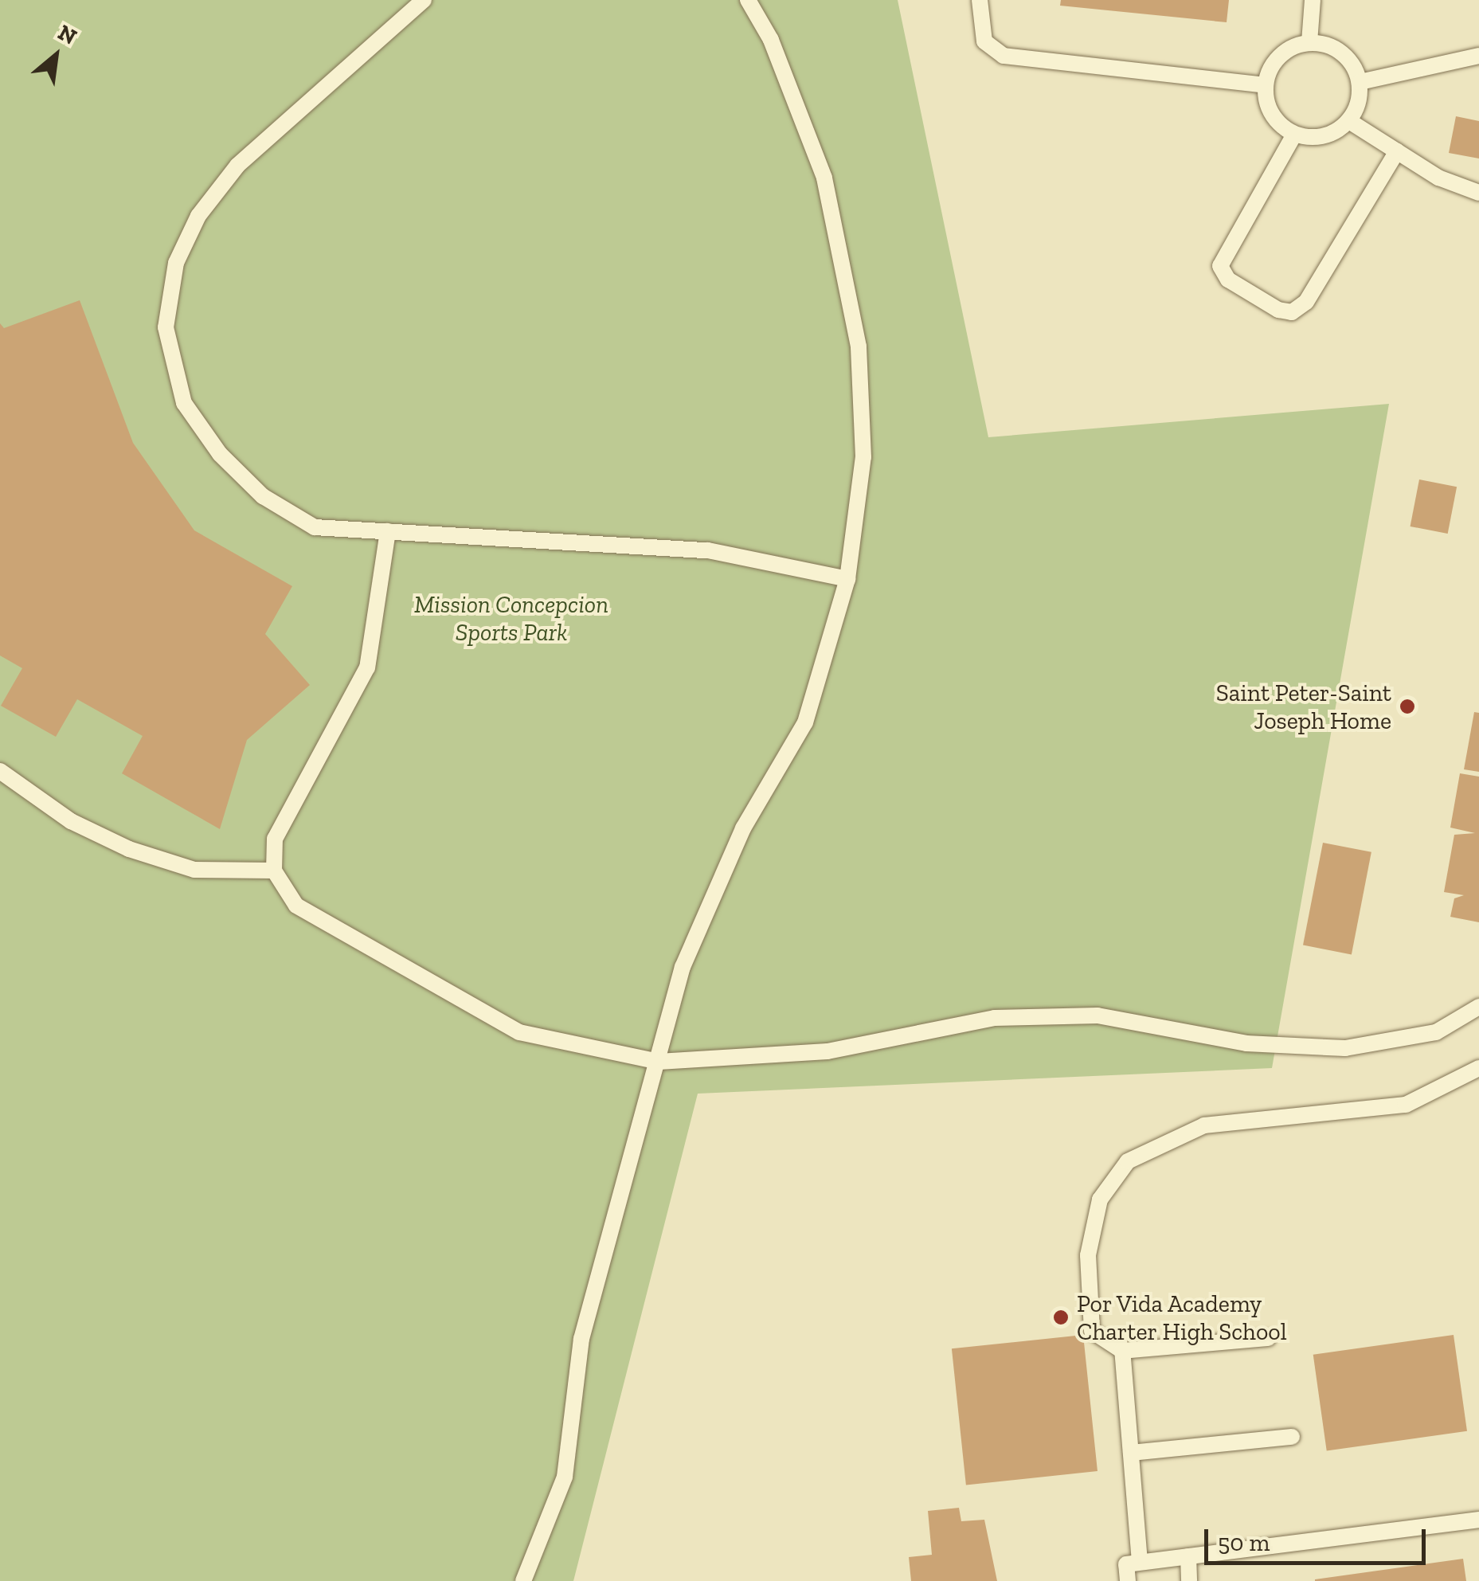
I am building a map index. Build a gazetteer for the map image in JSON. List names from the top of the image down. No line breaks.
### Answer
{"parks":["Mission Concepcion Sports Park"],"places":["Saint Peter-Saint Joseph Home","Por Vida Academy Charter High School"],"scale_bar":"50 m","north":"top right"}
